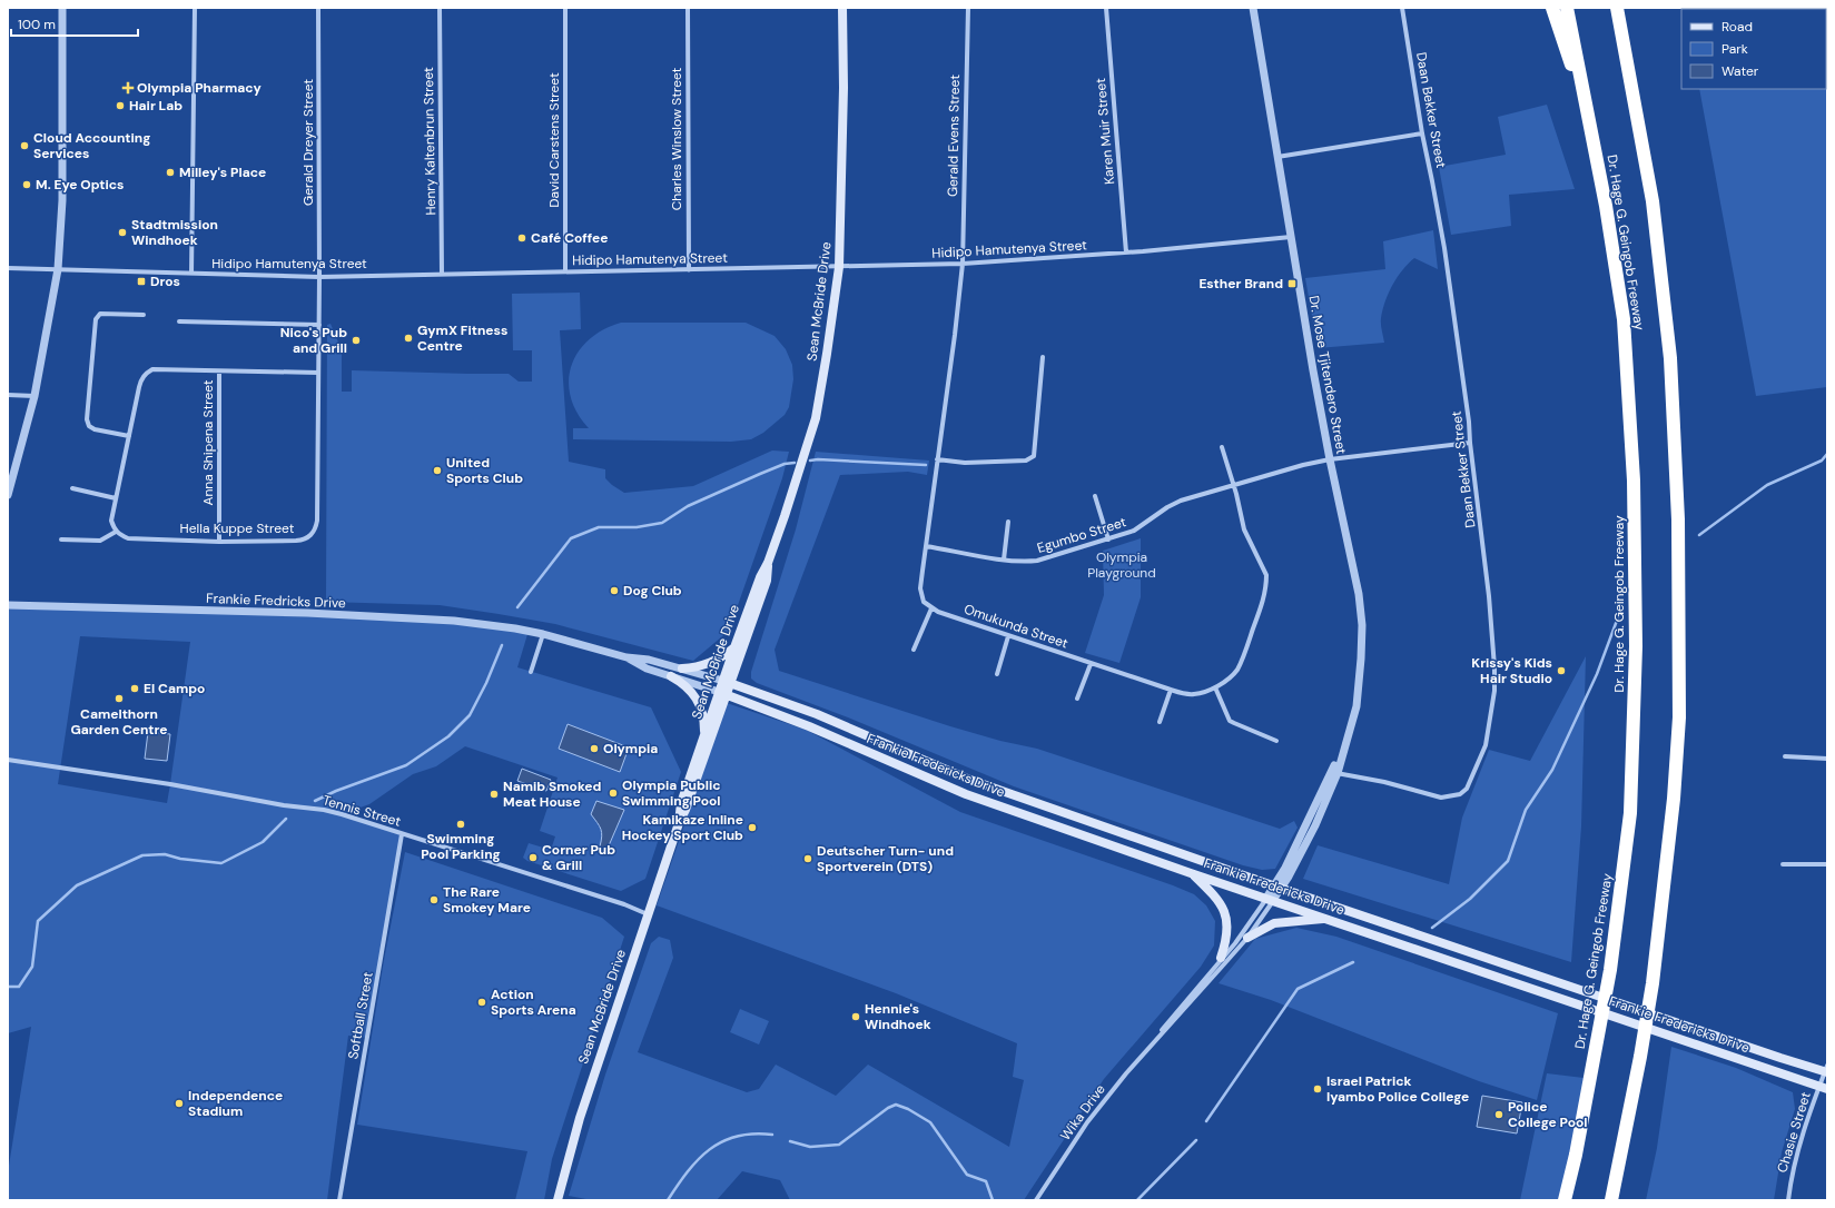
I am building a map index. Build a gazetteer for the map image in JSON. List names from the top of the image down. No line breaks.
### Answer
{"streets":{"highway":["Dr. Hage G. Geingob Freeway"],"main road":["Sean McBride Drive","Frankie Fredericks Drive"],"street":["Daan Bekker Street","Karen Muir Street","Gerald Evens Street","Charles Winslow Street","David Carstens Street","Henry Kaltenbrun Street","Gerald Dreyer Street","Hidipo Hamutenya Street","Dr. Mose Tjitendero Street","Anna Shipena Street","Hella Kuppe Street","Egumbo Street","Frankie Fredricks Drive","Omukunda Street","Tennis Street","Softball Street","Wika Drive","Chasie Street"]},"crossings":[["Daan Bekker Street","Dr. Mose Tjitendero Street"],["Daan Bekker Street","Egumbo Street"],["Karen Muir Street","Hidipo Hamutenya Street"],["Gerald Evens Street","Hidipo Hamutenya Street"],["Charles Winslow Street","Hidipo Hamutenya Street"],["David Carstens Street","Hidipo Hamutenya Street"],["Henry Kaltenbrun Street","Hidipo Hamutenya Street"],["Gerald Dreyer Street","Hidipo Hamutenya Street"],["Gerald Dreyer Street","Hella Kuppe Street"],["Hidipo Hamutenya Street","Sean McBride Drive"],["Hidipo Hamutenya Street","Dr. Mose Tjitendero Street"],["Hidipo Hamutenya Street","Hella Kuppe Street"],["Sean McBride Drive","Frankie Fredricks Drive"],["Sean McBride Drive","Frankie Fredericks Drive"],["Sean McBride Drive","Tennis Street"],["Dr. Mose Tjitendero Street","Egumbo Street"],["Dr. Mose Tjitendero Street","Frankie Fredericks Drive"],["Dr. Mose Tjitendero Street","Wika Drive"],["Anna Shipena Street","Hella Kuppe Street"],["Egumbo Street","Omukunda Street"],["Frankie Fredricks Drive","Frankie Fredericks Drive"],["Frankie Fredericks Drive","Wika Drive"],["Frankie Fredericks Drive","Chasie Street"],["Tennis Street","Softball Street"]],"parks":["Olympia Playground"],"places":{"health":["Olympia Pharmacy"],"other":["Hair Lab","Cloud Accounting Services","Milley's Place","M. Eye Optics","Stadtmission Windhoek","Café Coffee","GymX Fitness Centre","Nico's Pub and Grill","United Sports Club","Dog Club","Krissy's Kids Hair Studio","El Campo","Camelthorn Garden Centre","Olympia","Olympia Public Swimming Pool","Namib Smoked Meat House","Swimming Pool Parking","Kamikaze Inline Hockey Sport Club","Corner Pub & Grill","Deutscher Turn- und Sportverein (DTS)","The Rare Smokey Mare","Action Sports Arena","Hennie's Windhoek","Israel Patrick Iyambo Police College","Independence Stadium","Police College Pool"],"transit":["Dros","Esther Brand"]},"legend":["Road","Park","Water"],"scale_bar":"100 m"}
